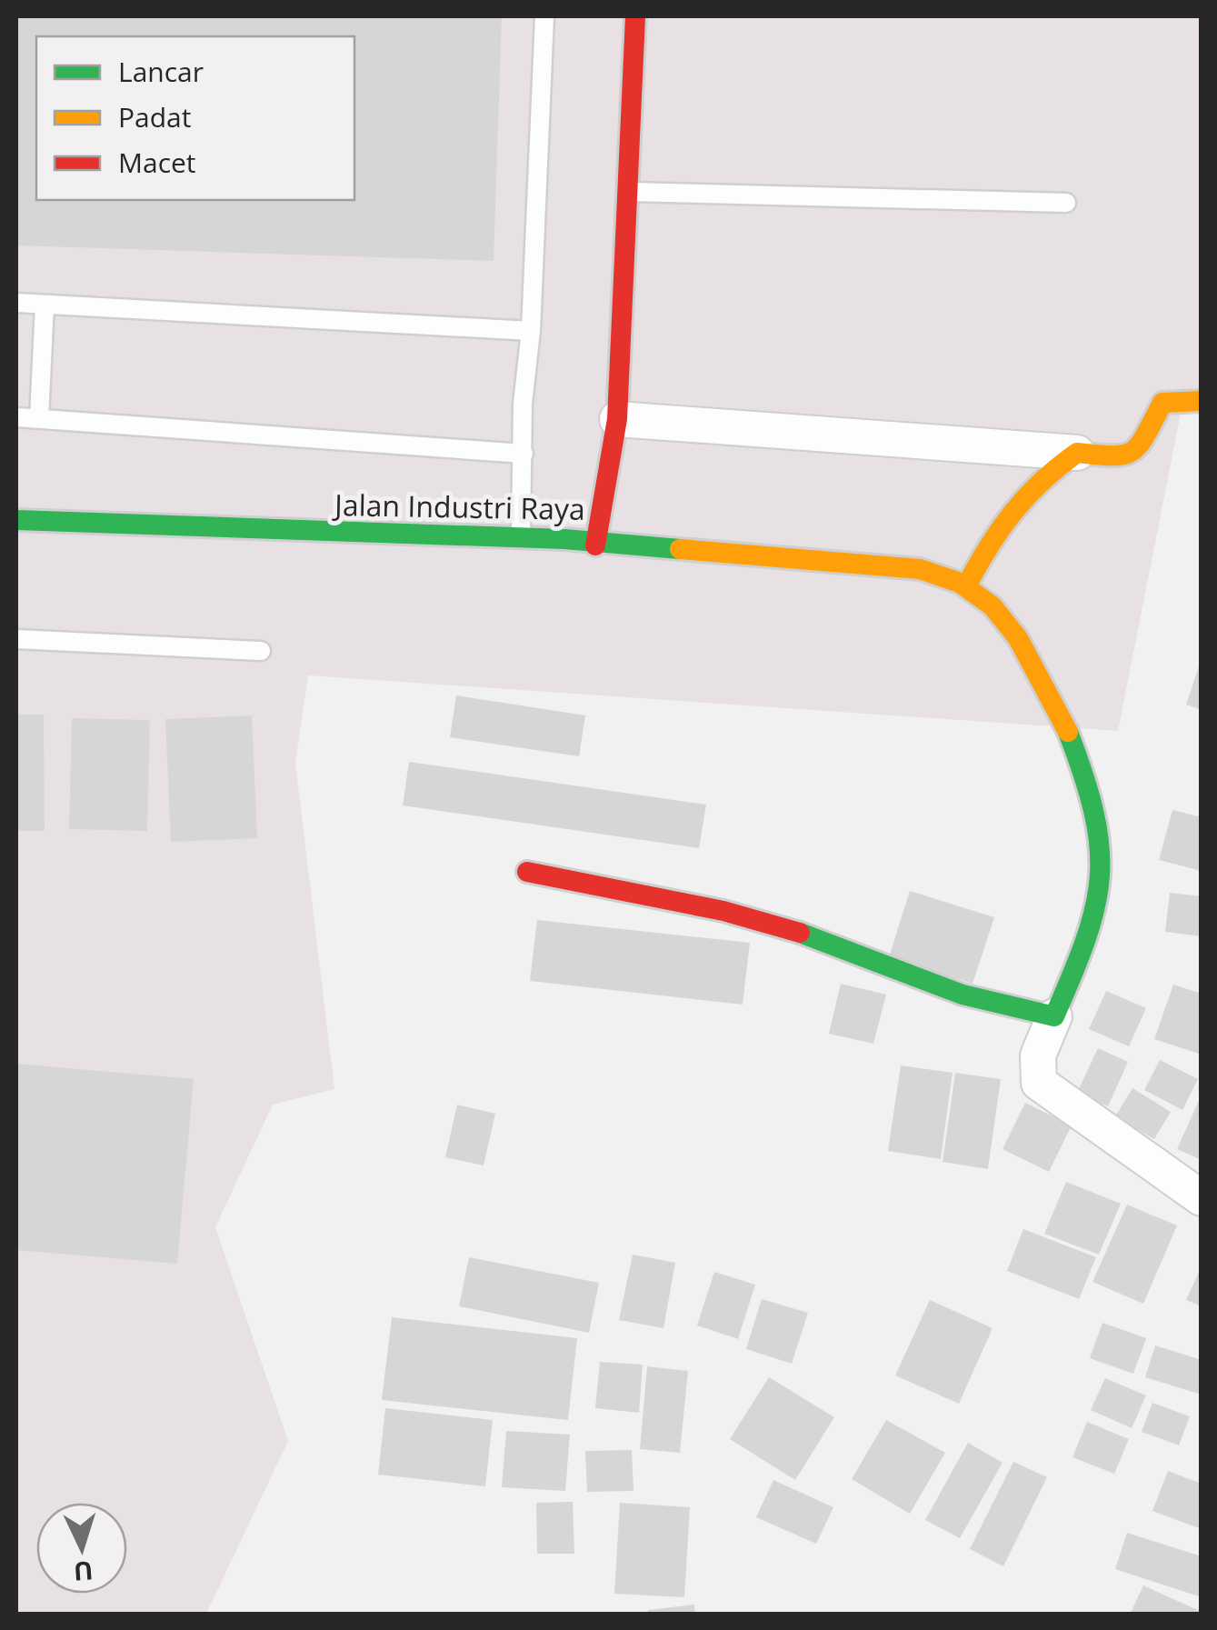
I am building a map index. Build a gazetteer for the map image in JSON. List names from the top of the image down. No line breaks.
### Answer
{"streets":{"street":["Jalan Industri Raya"]},"legend":["Lancar","Padat","Macet"],"north":"bottom"}
